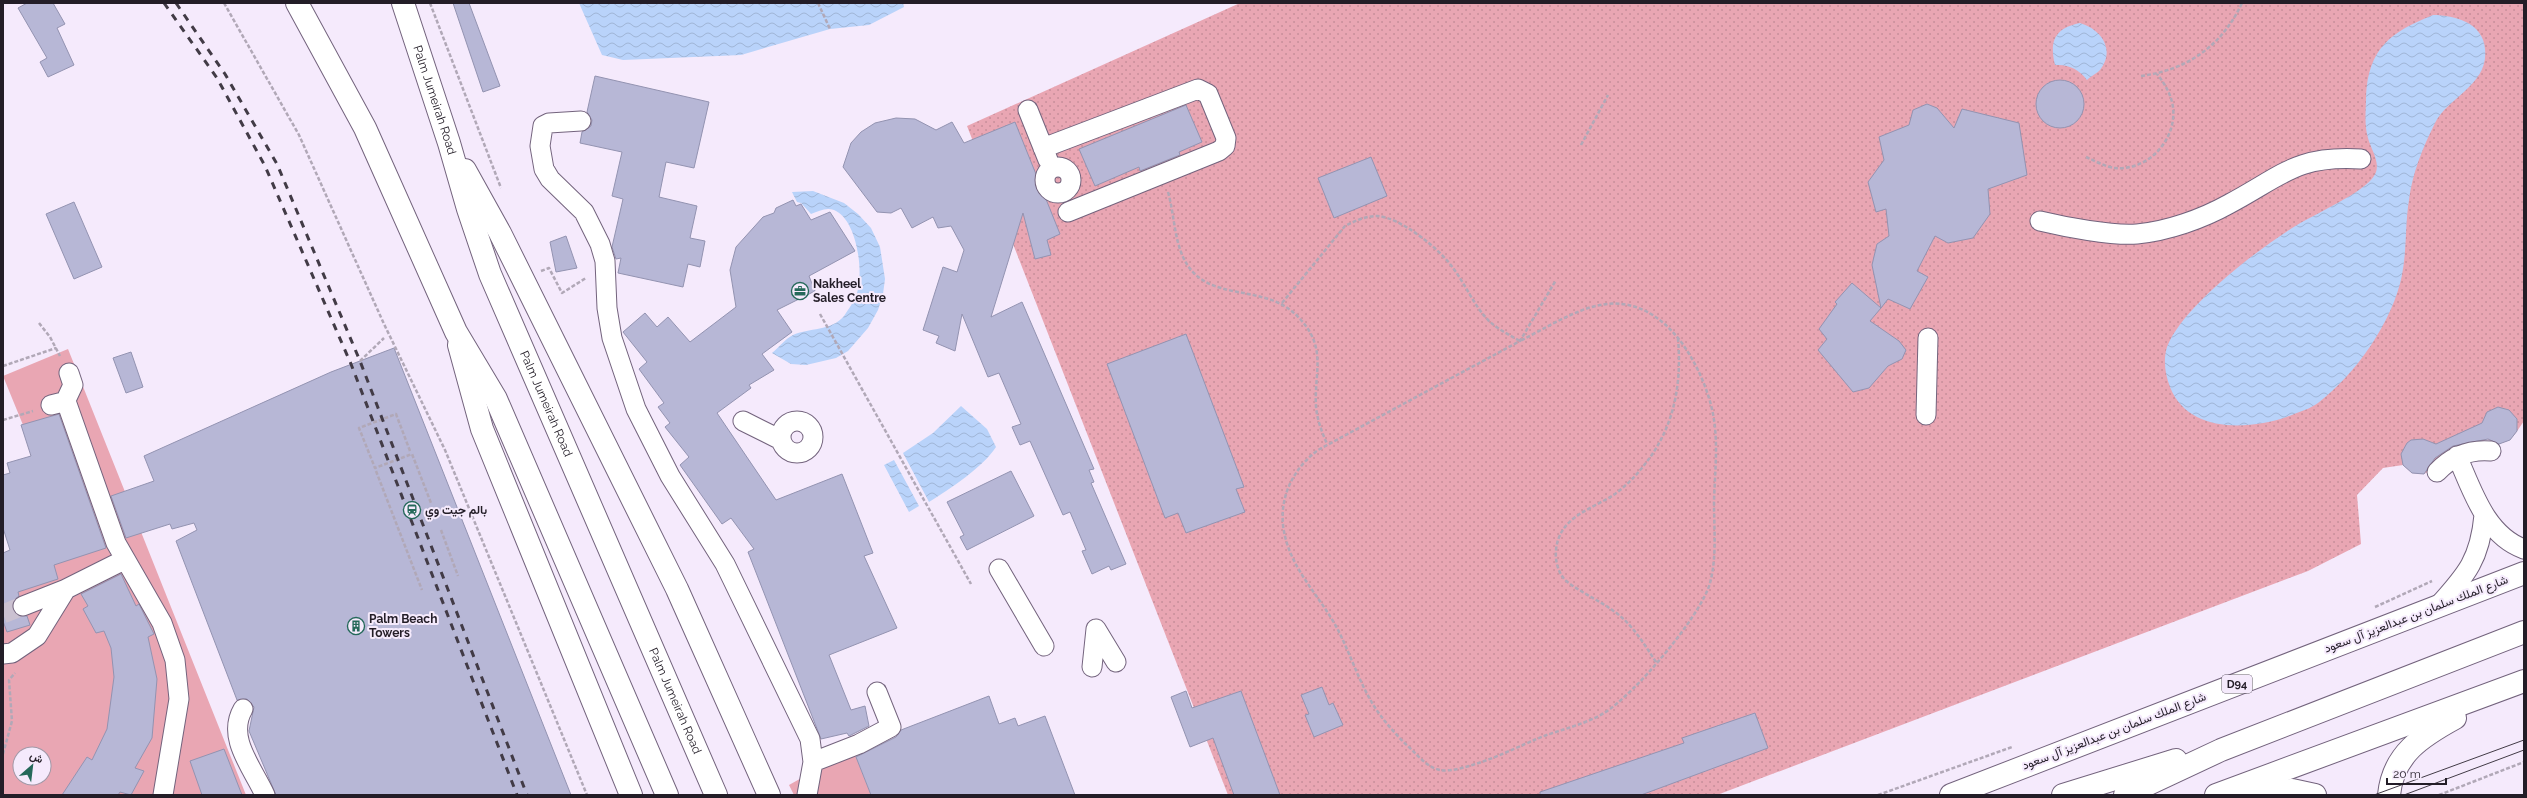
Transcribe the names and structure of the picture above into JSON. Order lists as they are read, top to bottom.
{
  "streets": {
    "main road": ["Palm Jumeirah Road", "شارع الملك سلمان بن عبدالعزيز آل سعود", "D94"]
  },
  "places": {
    "office": ["Nakheel Sales Centre"],
    "station": ["بالم جيت وي"],
    "building": ["Palm Beach Towers"]
  },
  "scale_bar": "20 m",
  "north": "top right"
}
